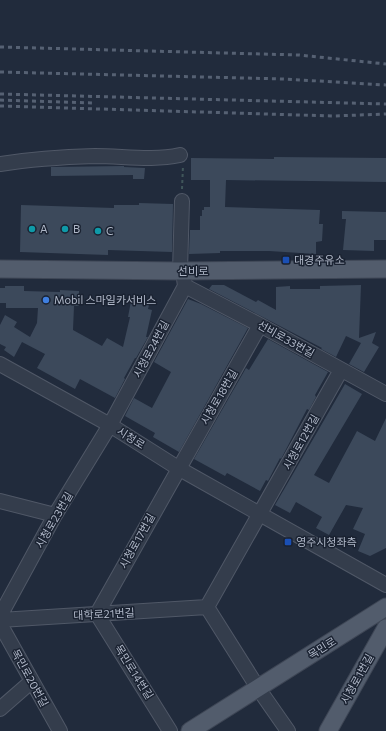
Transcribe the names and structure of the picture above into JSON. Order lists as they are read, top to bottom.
{
  "streets": {
    "main road": ["선비로", "목민로", "시청로1번길"],
    "street": [
      "선비로33번길",
      "시청로24번길",
      "시청로18번길",
      "시청로",
      "시청로12번길",
      "시청로23번길",
      "시청로17번길",
      "대학로21번길",
      "목민로14번길",
      "목민로20번길"
    ]
  },
  "crossings": [
    ["선비로", "선비로33번길"],
    ["선비로", "시청로24번길"],
    ["선비로33번길", "시청로24번길"],
    ["선비로33번길", "시청로18번길"],
    ["선비로33번길", "시청로12번길"],
    ["시청로24번길", "시청로"],
    ["시청로24번길", "시청로23번길"],
    ["시청로18번길", "시청로"],
    ["시청로18번길", "시청로17번길"],
    ["시청로", "시청로12번길"],
    ["시청로", "시청로23번길"],
    ["시청로", "시청로17번길"],
    ["시청로17번길", "대학로21번길"],
    ["시청로17번길", "목민로14번길"],
    ["대학로21번길", "목민로14번길"]
  ],
  "places": {
    "other": [
      "A",
      "B",
      "C",
      "Mobil 스마일카서비스"
    ],
    "transit": ["대경주유소", "영주시청좌측"]
  }
}
